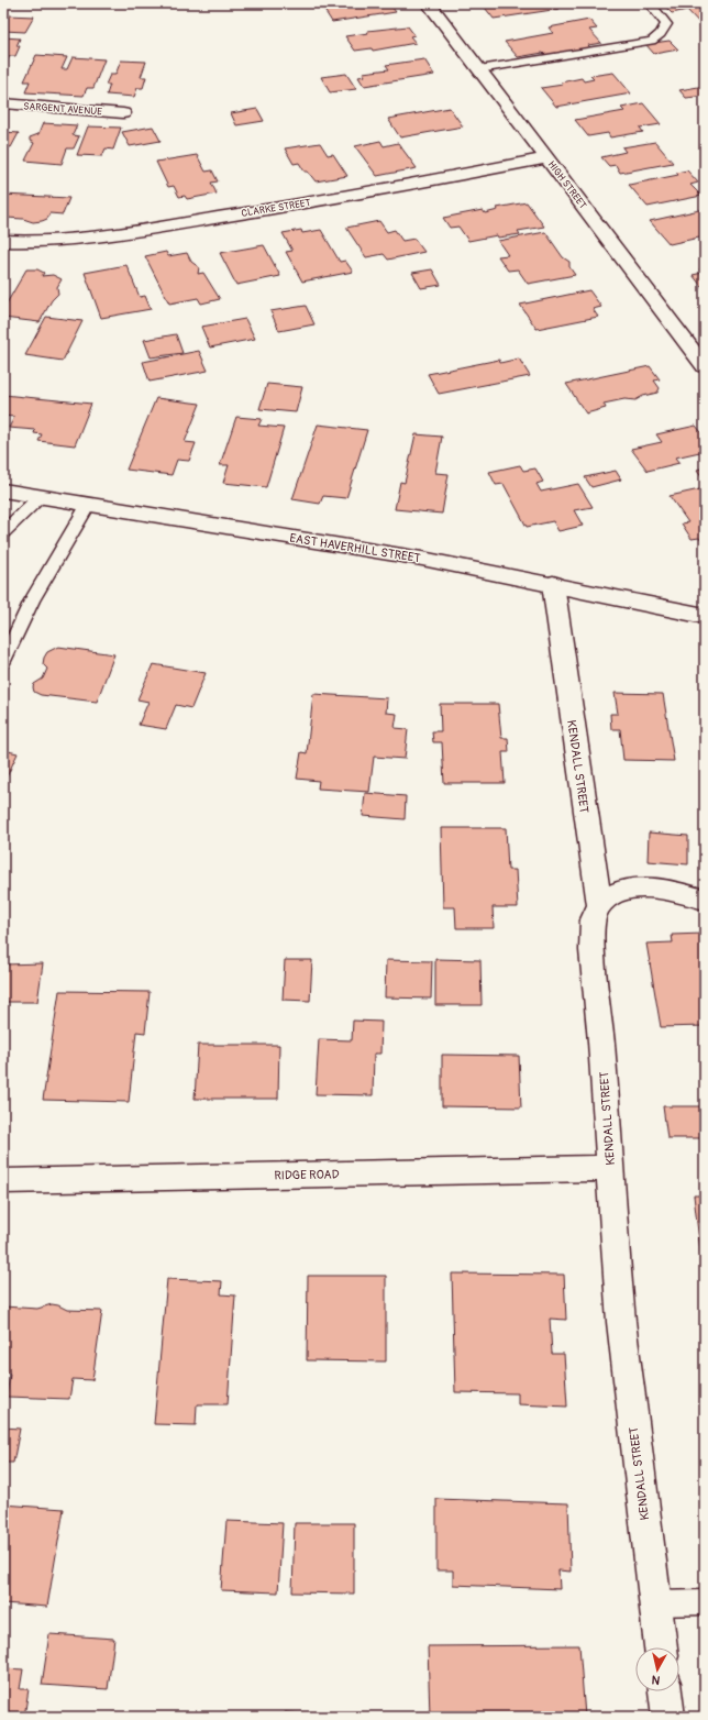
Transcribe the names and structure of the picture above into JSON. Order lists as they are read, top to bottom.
{
  "streets": {
    "street": [
      "SARGENT AVENUE",
      "HIGH STREET",
      "CLARKE STREET",
      "EAST HAVERHILL STREET",
      "KENDALL STREET",
      "RIDGE ROAD"
    ]
  },
  "crossings": [
    ["HIGH STREET", "CLARKE STREET"],
    ["EAST HAVERHILL STREET", "KENDALL STREET"],
    ["KENDALL STREET", "RIDGE ROAD"]
  ],
  "north": "bottom"
}
